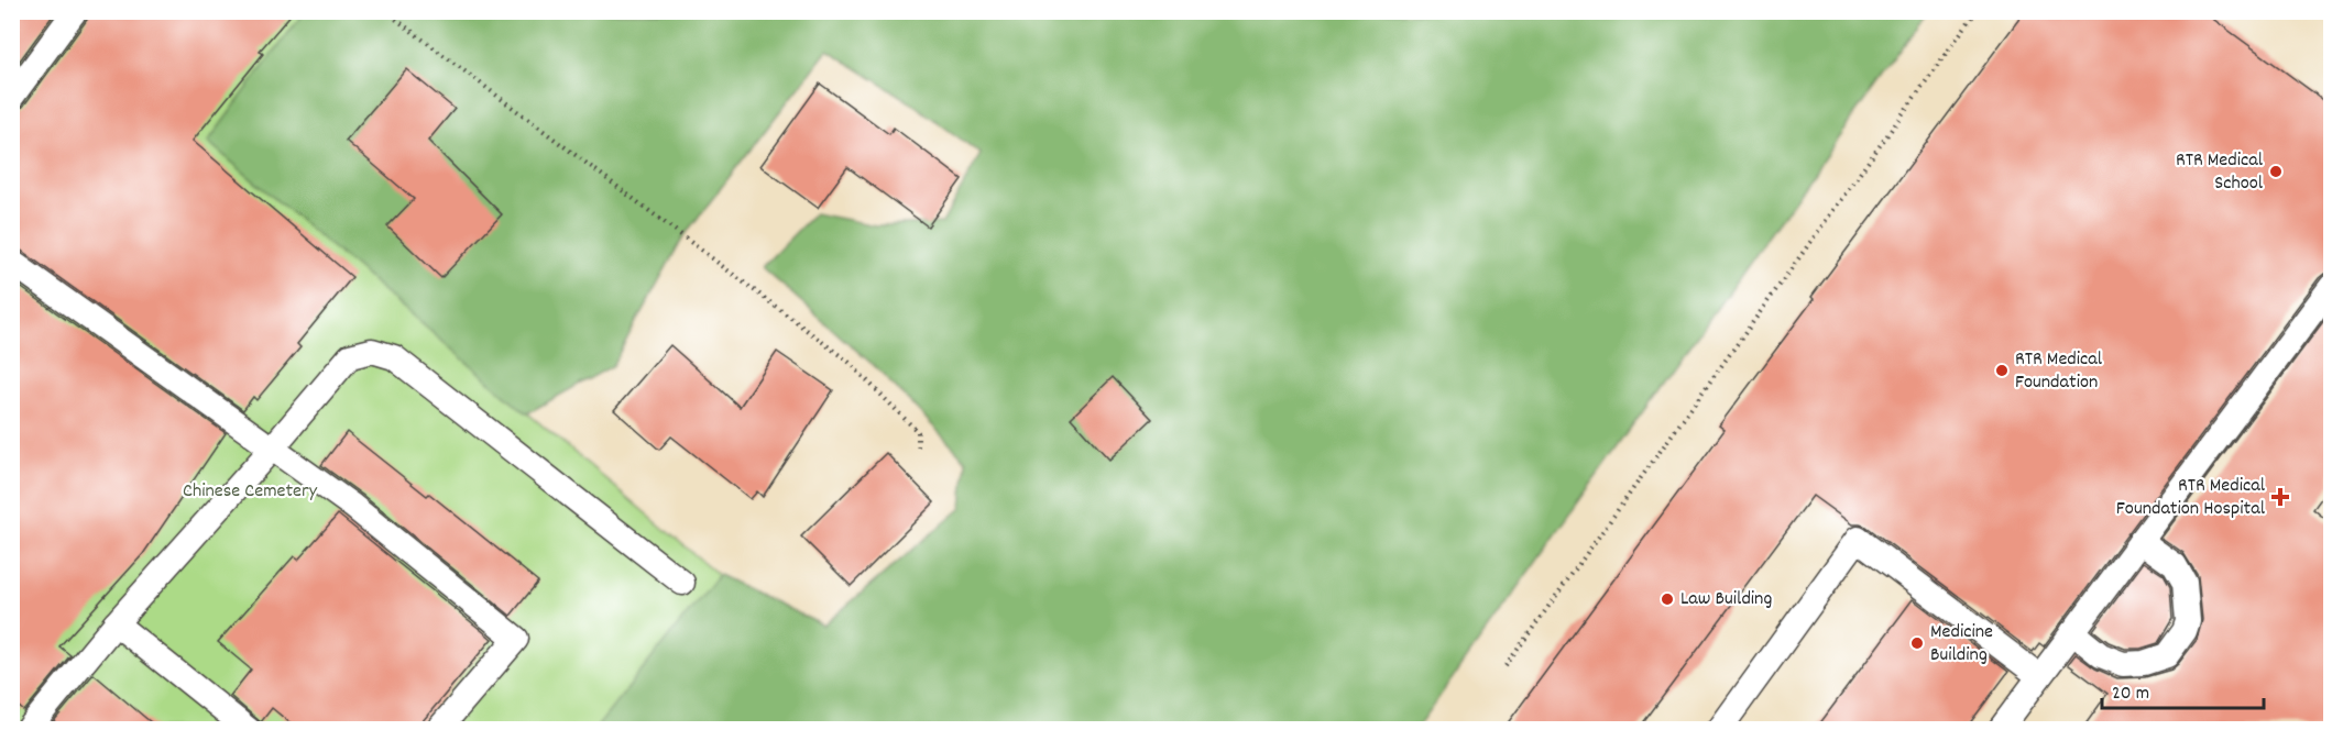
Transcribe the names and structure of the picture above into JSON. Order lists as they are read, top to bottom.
{
  "parks": ["Chinese Cemetery"],
  "places": {
    "other": [
      "RTR Medical School",
      "RTR Medical Foundation",
      "Law Building",
      "Medicine Building"
    ],
    "health": ["RTR Medical Foundation Hospital"]
  },
  "scale_bar": "20 m"
}
